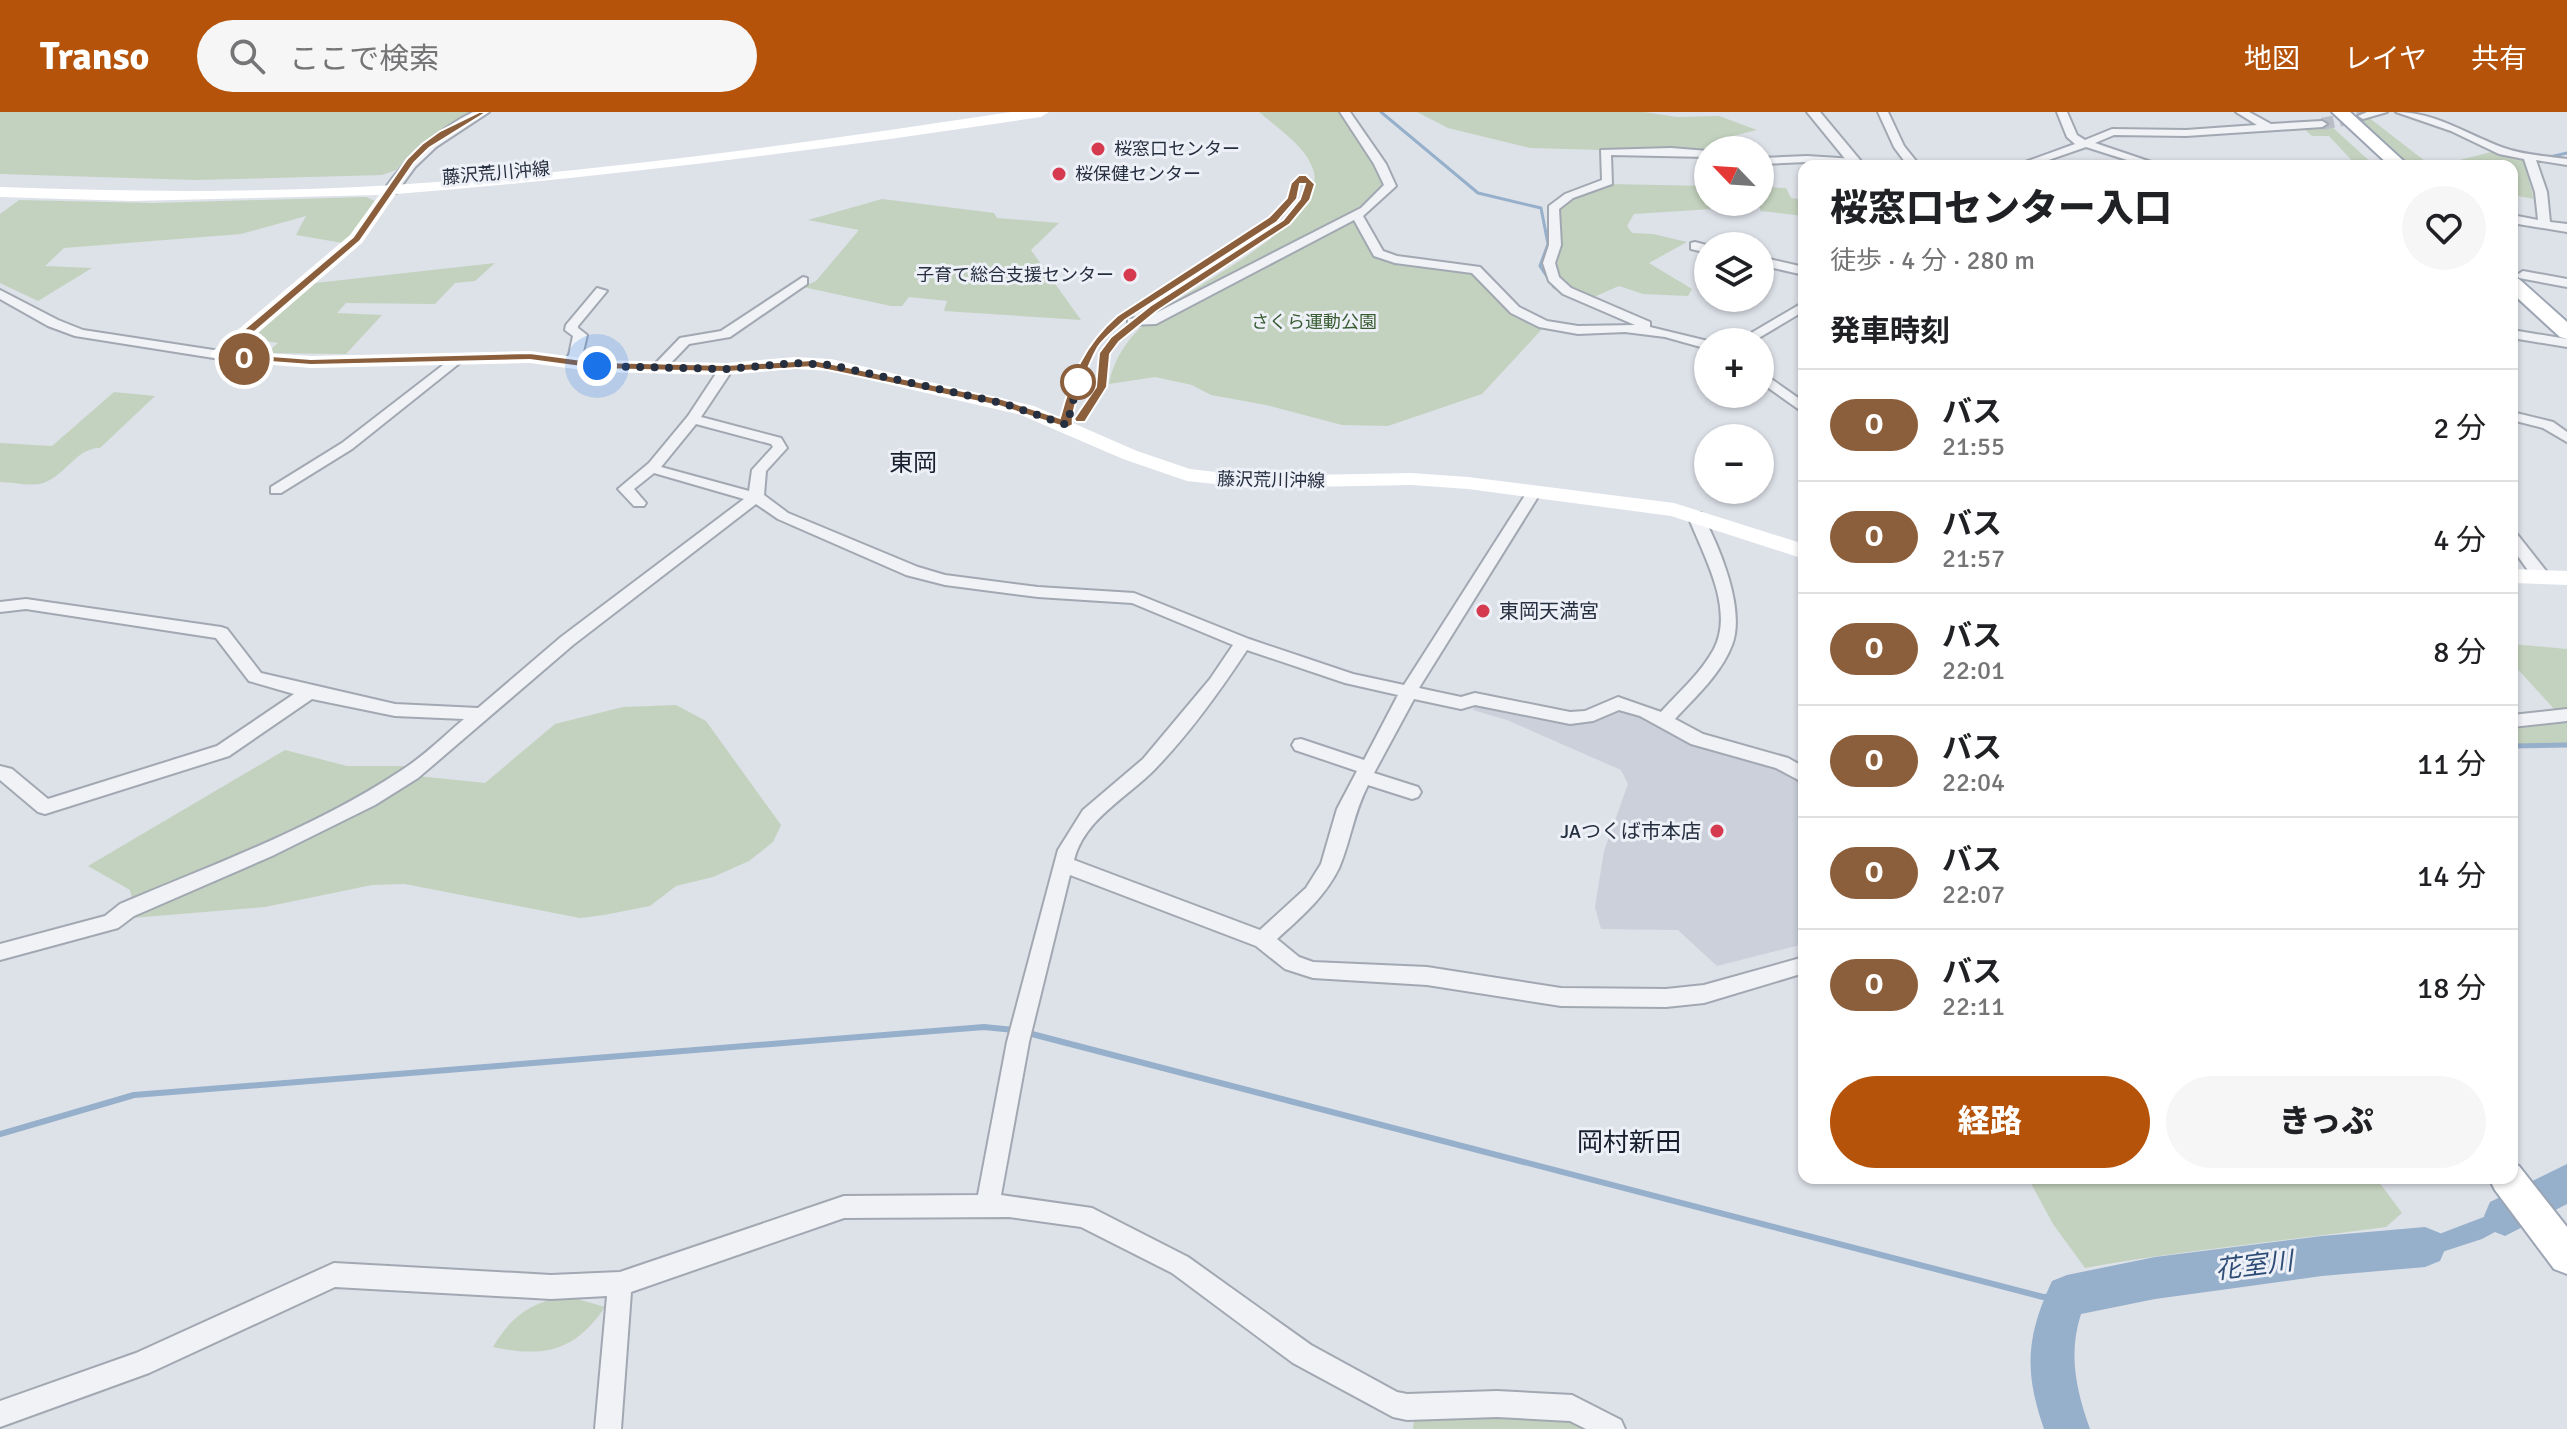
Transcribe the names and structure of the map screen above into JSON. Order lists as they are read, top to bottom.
{
  "streets": {
    "main road": ["藤沢荒川沖線"]
  },
  "districts": ["東岡", "岡村新田"],
  "water": ["花室川"],
  "parks": ["さくら運動公園"],
  "places": [
    "桜窓口センター",
    "桜保健センター",
    "子育て総合支援センター",
    "東岡天満宮",
    "JAつくば市本店"
  ],
  "lines": ["bus line O"],
  "north": "top left",
  "page": {
    "header": "Transo",
    "search": "ここで検索",
    "nav": ["地図", "レイヤ", "共有"],
    "on_map": "O",
    "map_buttons": ["+", "−"],
    "heading": [
      ["桜窓口センター入口", "徒歩 · 4 分 · 280 m"],
      "発車時刻"
    ],
    "list": [
      {
        "mark": "O",
        "name": "バス",
        "note": "21:55",
        "value": "2 分"
      },
      {
        "mark": "O",
        "name": "バス",
        "note": "21:57",
        "value": "4 分"
      },
      {
        "mark": "O",
        "name": "バス",
        "note": "22:01",
        "value": "8 分"
      },
      {
        "mark": "O",
        "name": "バス",
        "note": "22:04",
        "value": "11 分"
      },
      {
        "mark": "O",
        "name": "バス",
        "note": "22:07",
        "value": "14 分"
      },
      {
        "mark": "O",
        "name": "バス",
        "note": "22:11",
        "value": "18 分"
      }
    ],
    "buttons": ["経路", "きっぷ"]
  }
}
